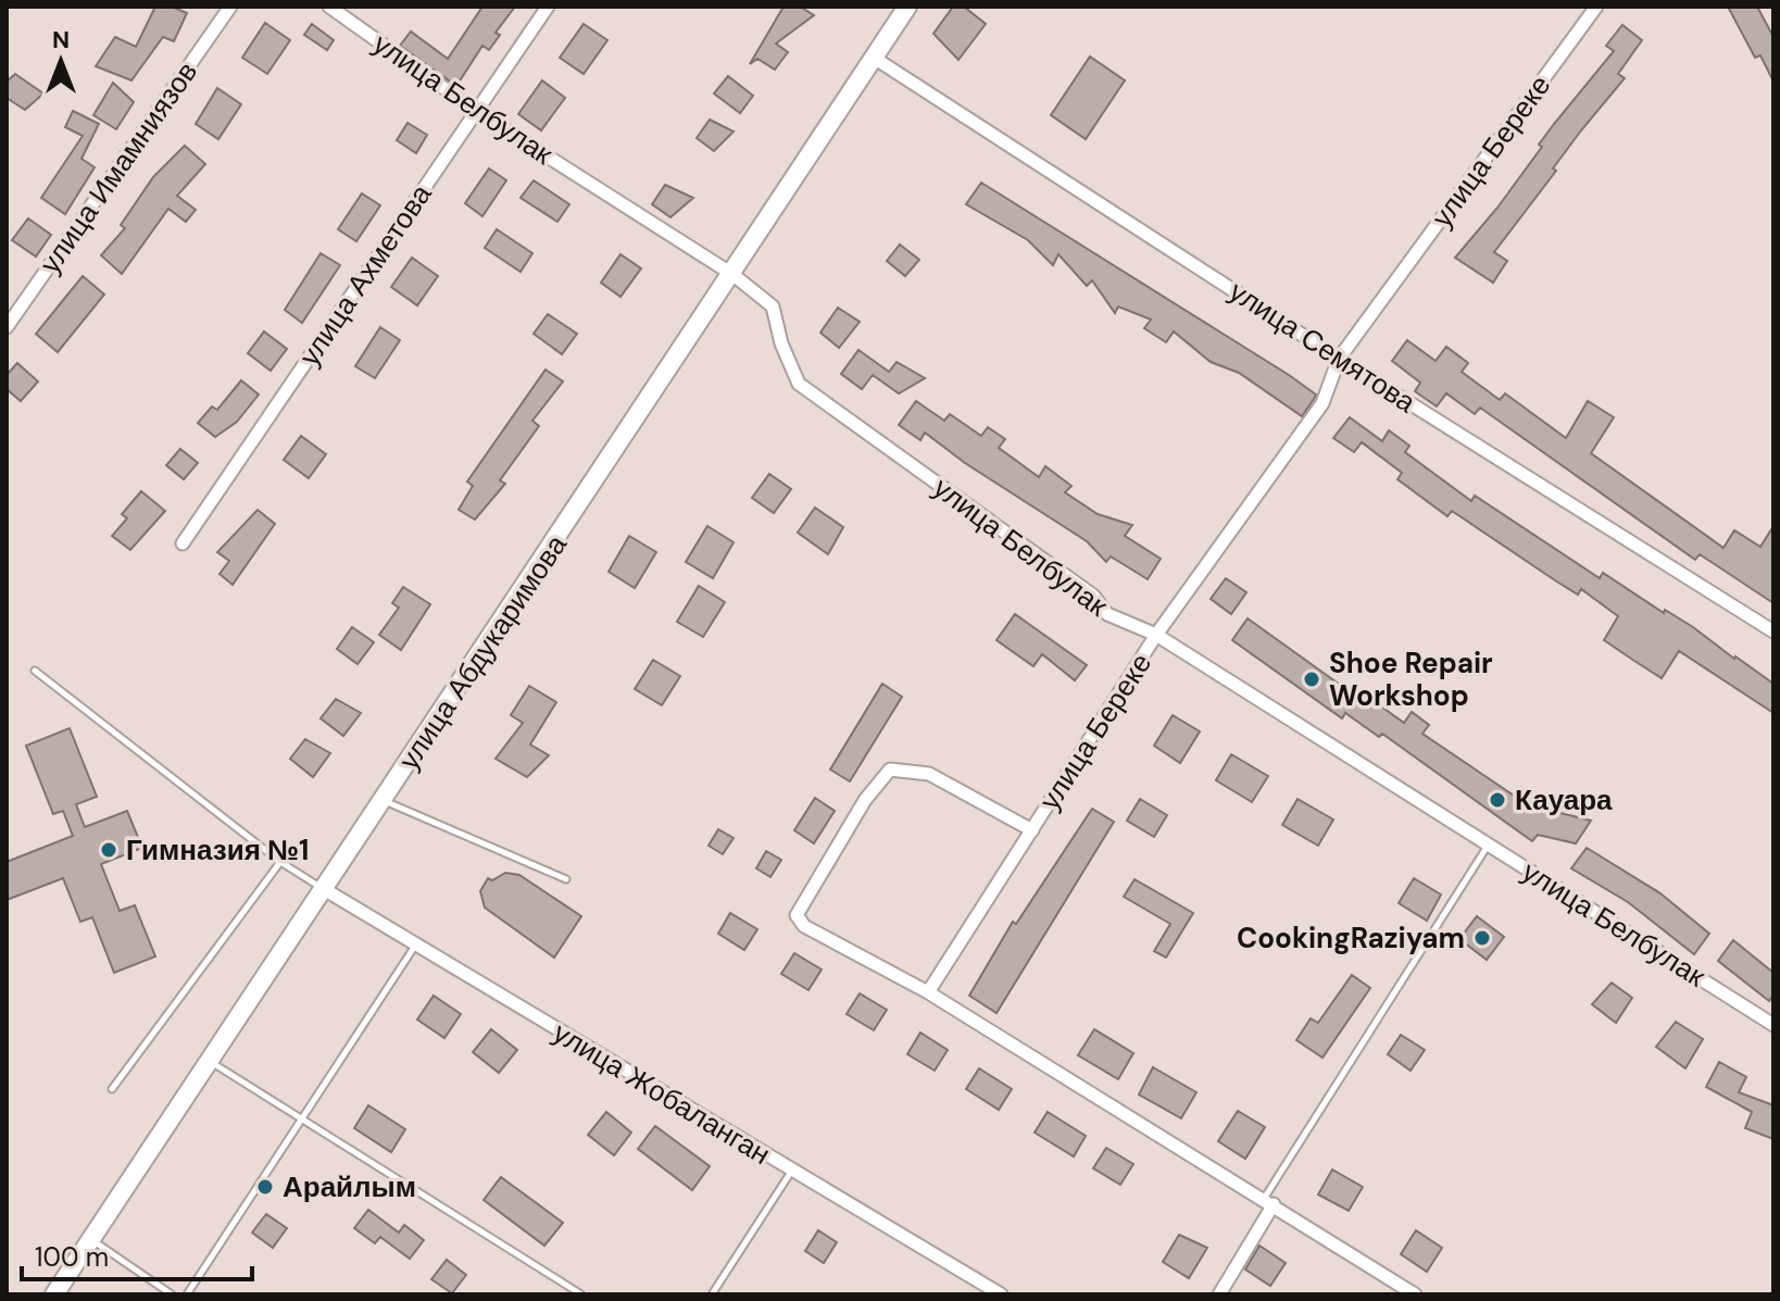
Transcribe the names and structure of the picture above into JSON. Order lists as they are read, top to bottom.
{
  "streets": {
    "main road": ["улица Абдукаримова"],
    "street": [
      "улица Белбулак",
      "улица Береке",
      "улица Имамниязов",
      "улица Ахметова",
      "улица Семятова",
      "улица Жобаланган"
    ]
  },
  "crossings": [
    ["улица Белбулак", "улица Береке"],
    ["улица Белбулак", "улица Ахметова"],
    ["улица Белбулак", "улица Абдукаримова"],
    ["улица Береке", "улица Семятова"],
    ["улица Семятова", "улица Абдукаримова"],
    ["улица Абдукаримова", "улица Жобаланган"]
  ],
  "places": [
    "Shoe Repair Workshop",
    "Кауара",
    "Гимназия №1",
    "CookingRaziyam",
    "Арайлым"
  ],
  "scale_bar": "100 m",
  "north": "top"
}
